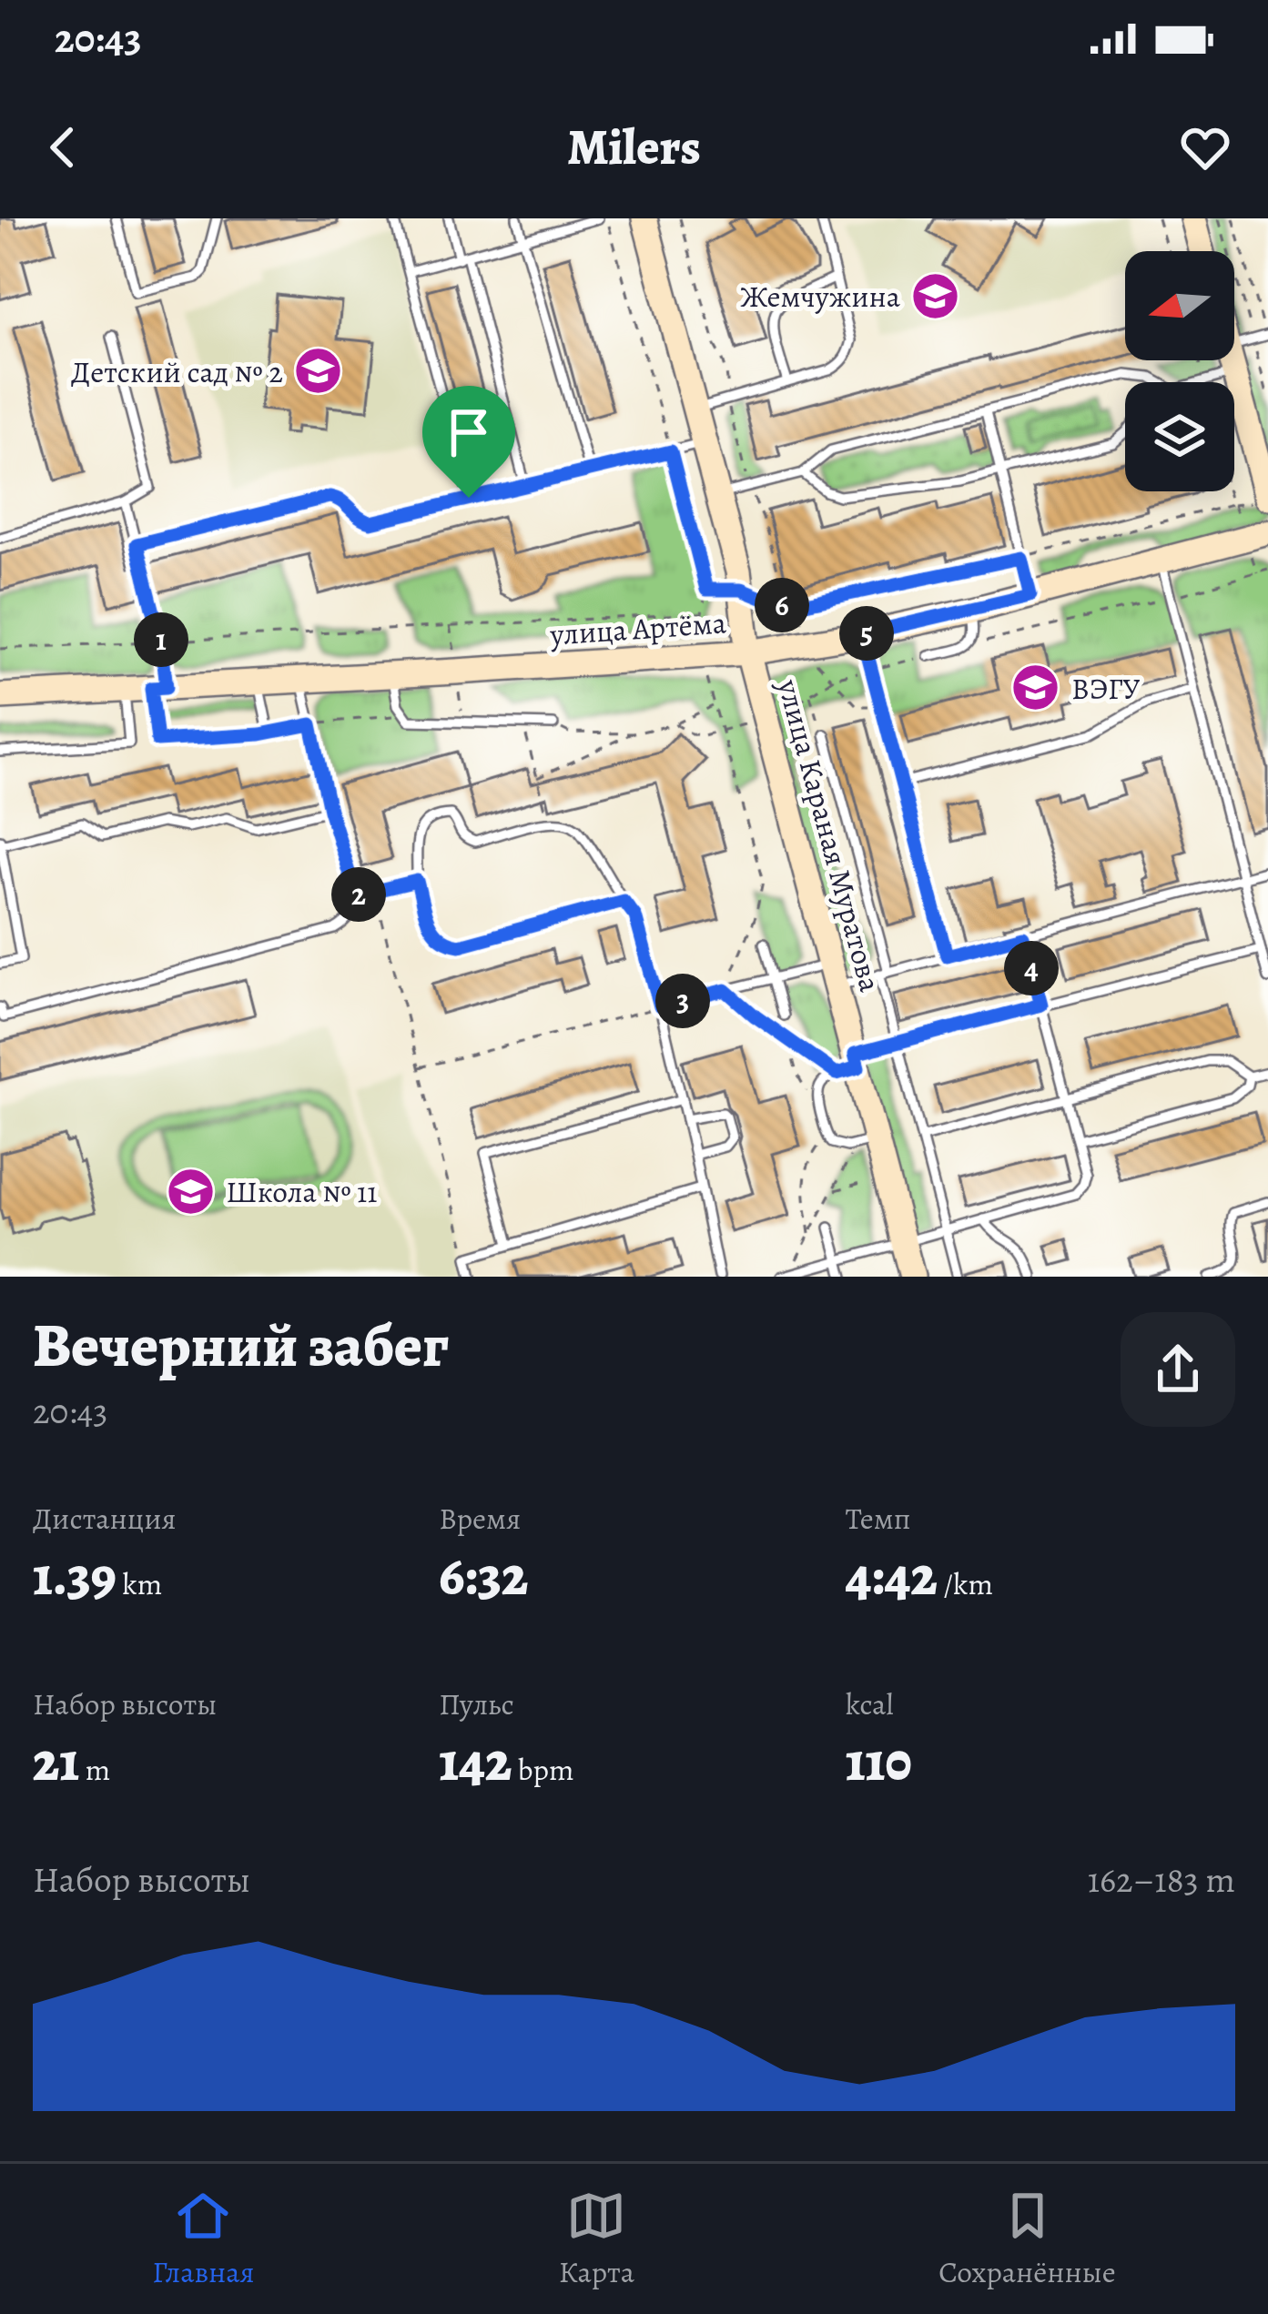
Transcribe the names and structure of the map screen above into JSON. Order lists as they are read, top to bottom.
{
  "streets": {
    "main road": ["улица Артёма", "улица Караная Муратова"]
  },
  "crossings": [
    ["улица Артёма", "улица Караная Муратова"]
  ],
  "places": {
    "school or university": [
      "Жемчужина",
      "Детский сад № 2",
      "ВЭГУ",
      "Школа № 11"
    ]
  },
  "north": "left",
  "page": {
    "status": "20:43",
    "header": "Milers",
    "pins": [
      "6",
      "5",
      "1",
      "2",
      "4",
      "3"
    ],
    "heading": ["Вечерний забег", "20:43"],
    "stats": [
      ["Дистанция", "1.39 km"],
      ["Время", "6:32"],
      ["Темп", "4:42 /km"],
      ["Набор высоты", "21 m"],
      ["Пульс", "142 bpm"],
      ["kcal", "110"]
    ],
    "chart": ["Набор высоты", "162–183 m"],
    "tabs": ["Главная", "Карта", "Сохранённые"]
  }
}
